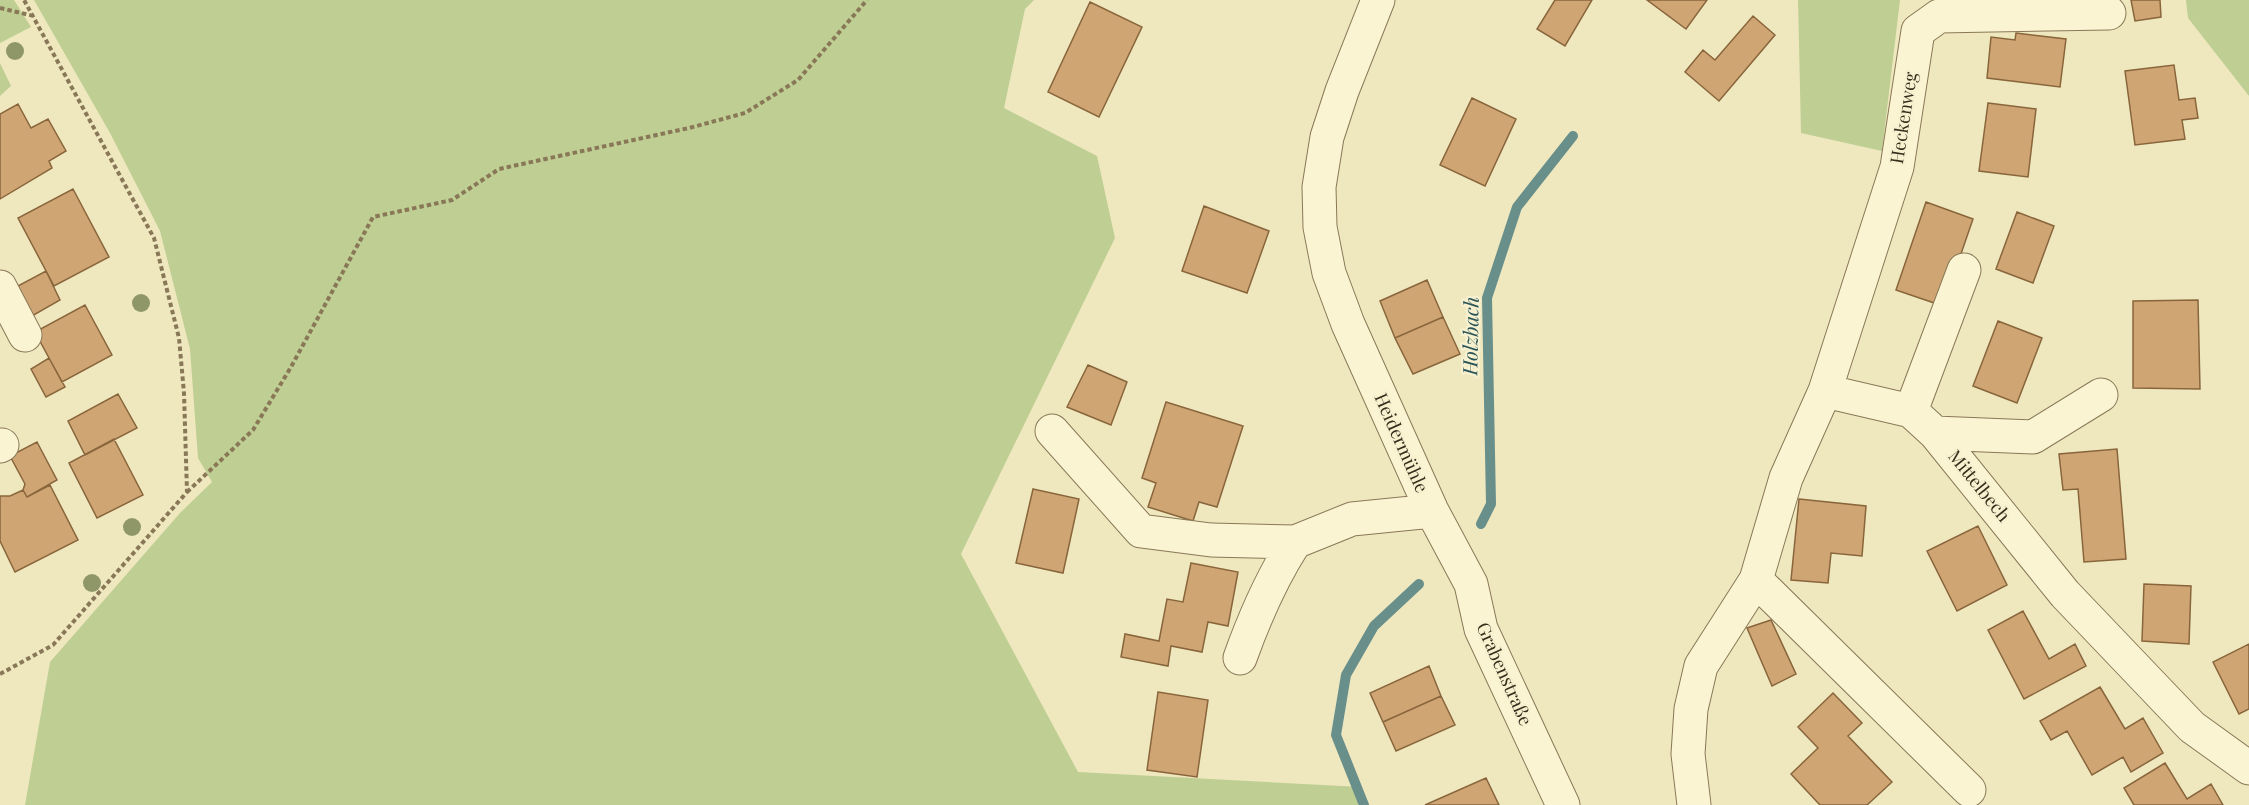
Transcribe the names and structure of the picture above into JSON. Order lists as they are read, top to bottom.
{
  "streets": {
    "street": [
      "Heckenweg",
      "Heidermühle",
      "Mittelbech",
      "Grabenstraße"
    ]
  },
  "crossings": [
    ["Heckenweg", "Mittelbech"],
    ["Heidermühle", "Grabenstraße"]
  ],
  "water": ["Holzbach"]
}
